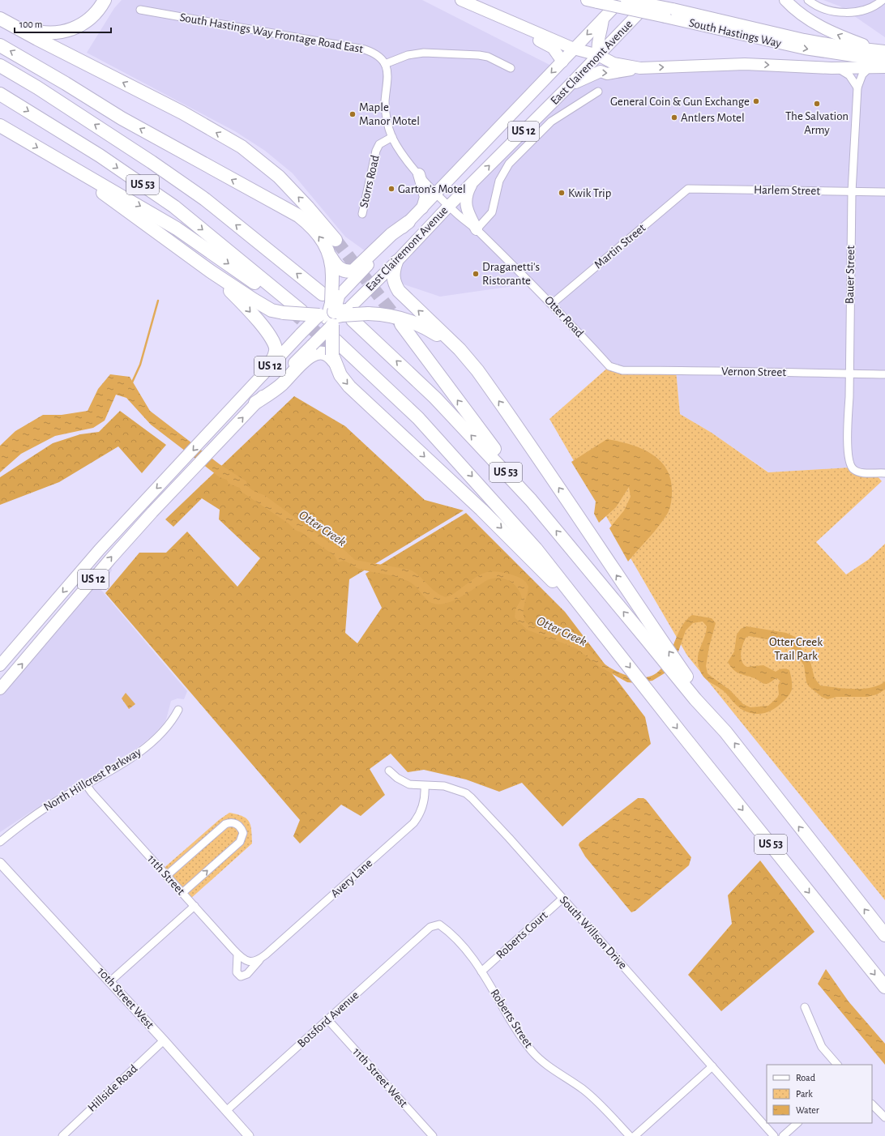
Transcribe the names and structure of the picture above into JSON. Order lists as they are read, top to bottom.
{
  "streets": {
    "highway": ["US 53"],
    "main road": ["South Hastings Way", "East Clairemont Avenue", "US 12"],
    "street": [
      "South Hastings Way Frontage Road East",
      "Storrs Road",
      "Harlem Street",
      "Martin Street",
      "Bauer Street",
      "Otter Road",
      "Vernon Street",
      "North Hillcrest Parkway",
      "11th Street",
      "Avery Lane",
      "South Willson Drive",
      "Roberts Court",
      "10th Street West",
      "Roberts Street",
      "Botsford Avenue",
      "11th Street West",
      "Hillside Road"
    ]
  },
  "crossings": [
    ["South Hastings Way Frontage Road East", "Storrs Road"],
    ["East Clairemont Avenue", "US 12"],
    ["East Clairemont Avenue", "Storrs Road"],
    ["East Clairemont Avenue", "US 53"],
    ["East Clairemont Avenue", "Otter Road"],
    ["Storrs Road", "Otter Road"],
    ["Harlem Street", "Martin Street"],
    ["Harlem Street", "Bauer Street"],
    ["Martin Street", "Otter Road"],
    ["Bauer Street", "Vernon Street"],
    ["Otter Road", "Vernon Street"],
    ["North Hillcrest Parkway", "11th Street"],
    ["11th Street", "Avery Lane"],
    ["Avery Lane", "South Willson Drive"],
    ["South Willson Drive", "Roberts Court"],
    ["Roberts Court", "Roberts Street"],
    ["10th Street West", "Botsford Avenue"],
    ["10th Street West", "Hillside Road"],
    ["Roberts Street", "Botsford Avenue"],
    ["Botsford Avenue", "11th Street West"]
  ],
  "water": ["Otter Creek"],
  "parks": ["Otter Creek Trail Park"],
  "places": [
    "General Coin & Gun Exchange",
    "The Salvation Army",
    "Maple Manor Motel",
    "Antlers Motel",
    "Garton's Motel",
    "Kwik Trip",
    "Draganetti's Ristorante"
  ],
  "legend": ["Road", "Park", "Water"],
  "scale_bar": "100 m"
}
